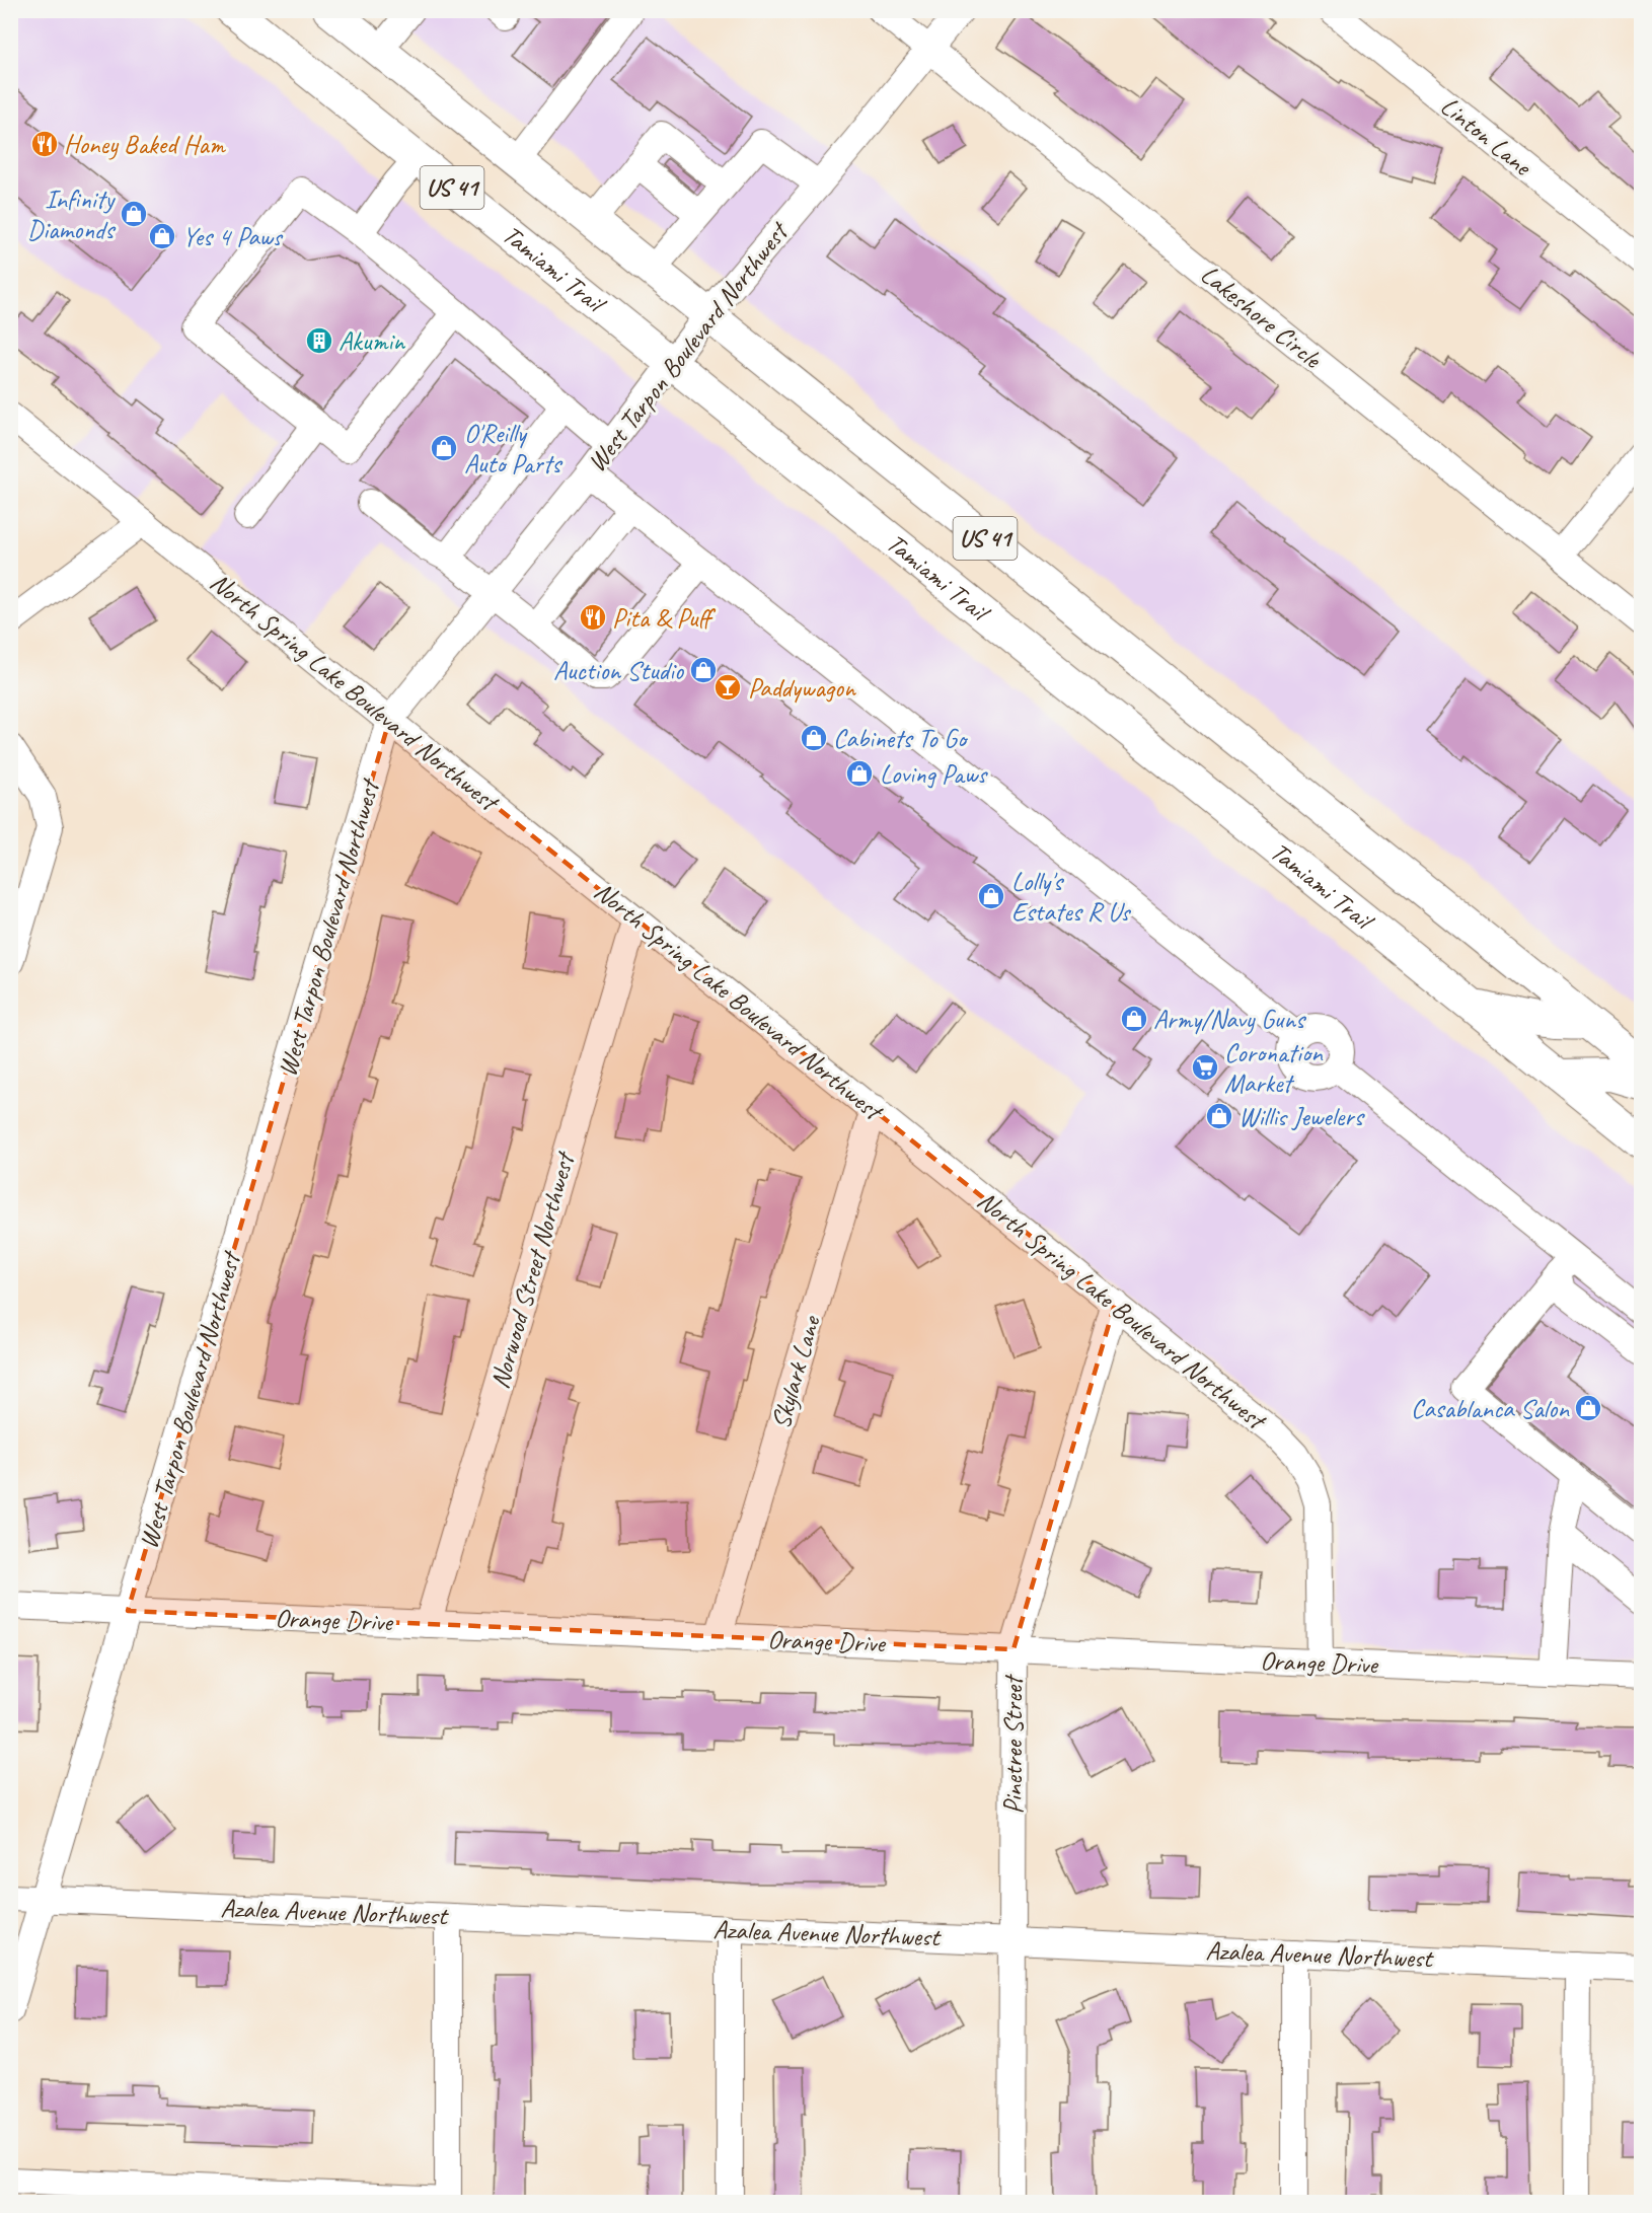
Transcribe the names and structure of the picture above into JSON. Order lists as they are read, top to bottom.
{
  "streets": {
    "main road": ["US 41", "Tamiami Trail"],
    "street": [
      "Linton Lane",
      "Lakeshore Circle",
      "West Tarpon Boulevard Northwest",
      "North Spring Lake Boulevard Northwest",
      "Norwood Street Northwest",
      "Skylark Lane",
      "Orange Drive",
      "Pinetree Street",
      "Azalea Avenue Northwest"
    ]
  },
  "crossings": [
    ["US 41", "West Tarpon Boulevard Northwest"],
    ["Tamiami Trail", "West Tarpon Boulevard Northwest"],
    ["Lakeshore Circle", "West Tarpon Boulevard Northwest"],
    ["West Tarpon Boulevard Northwest", "North Spring Lake Boulevard Northwest"],
    ["West Tarpon Boulevard Northwest", "Orange Drive"],
    ["West Tarpon Boulevard Northwest", "Azalea Avenue Northwest"],
    ["North Spring Lake Boulevard Northwest", "Norwood Street Northwest"],
    ["North Spring Lake Boulevard Northwest", "Skylark Lane"],
    ["North Spring Lake Boulevard Northwest", "Orange Drive"],
    ["North Spring Lake Boulevard Northwest", "Pinetree Street"],
    ["Norwood Street Northwest", "Orange Drive"],
    ["Skylark Lane", "Orange Drive"],
    ["Orange Drive", "Pinetree Street"],
    ["Pinetree Street", "Azalea Avenue Northwest"]
  ],
  "places": {
    "restaurant": ["Honey Baked Ham", "Pita & Puff"],
    "shop": [
      "Infinity Diamonds",
      "Yes 4 Paws",
      "O'Reilly Auto Parts",
      "Auction Studio",
      "Cabinets To Go",
      "Loving Paws",
      "Lolly's Estates R Us",
      "Army/Navy Guns",
      "Willis Jewelers",
      "Casablanca Salon"
    ],
    "building": ["Akumin"],
    "bar": ["Paddywagon"],
    "supermarket": ["Coronation Market"]
  }
}
